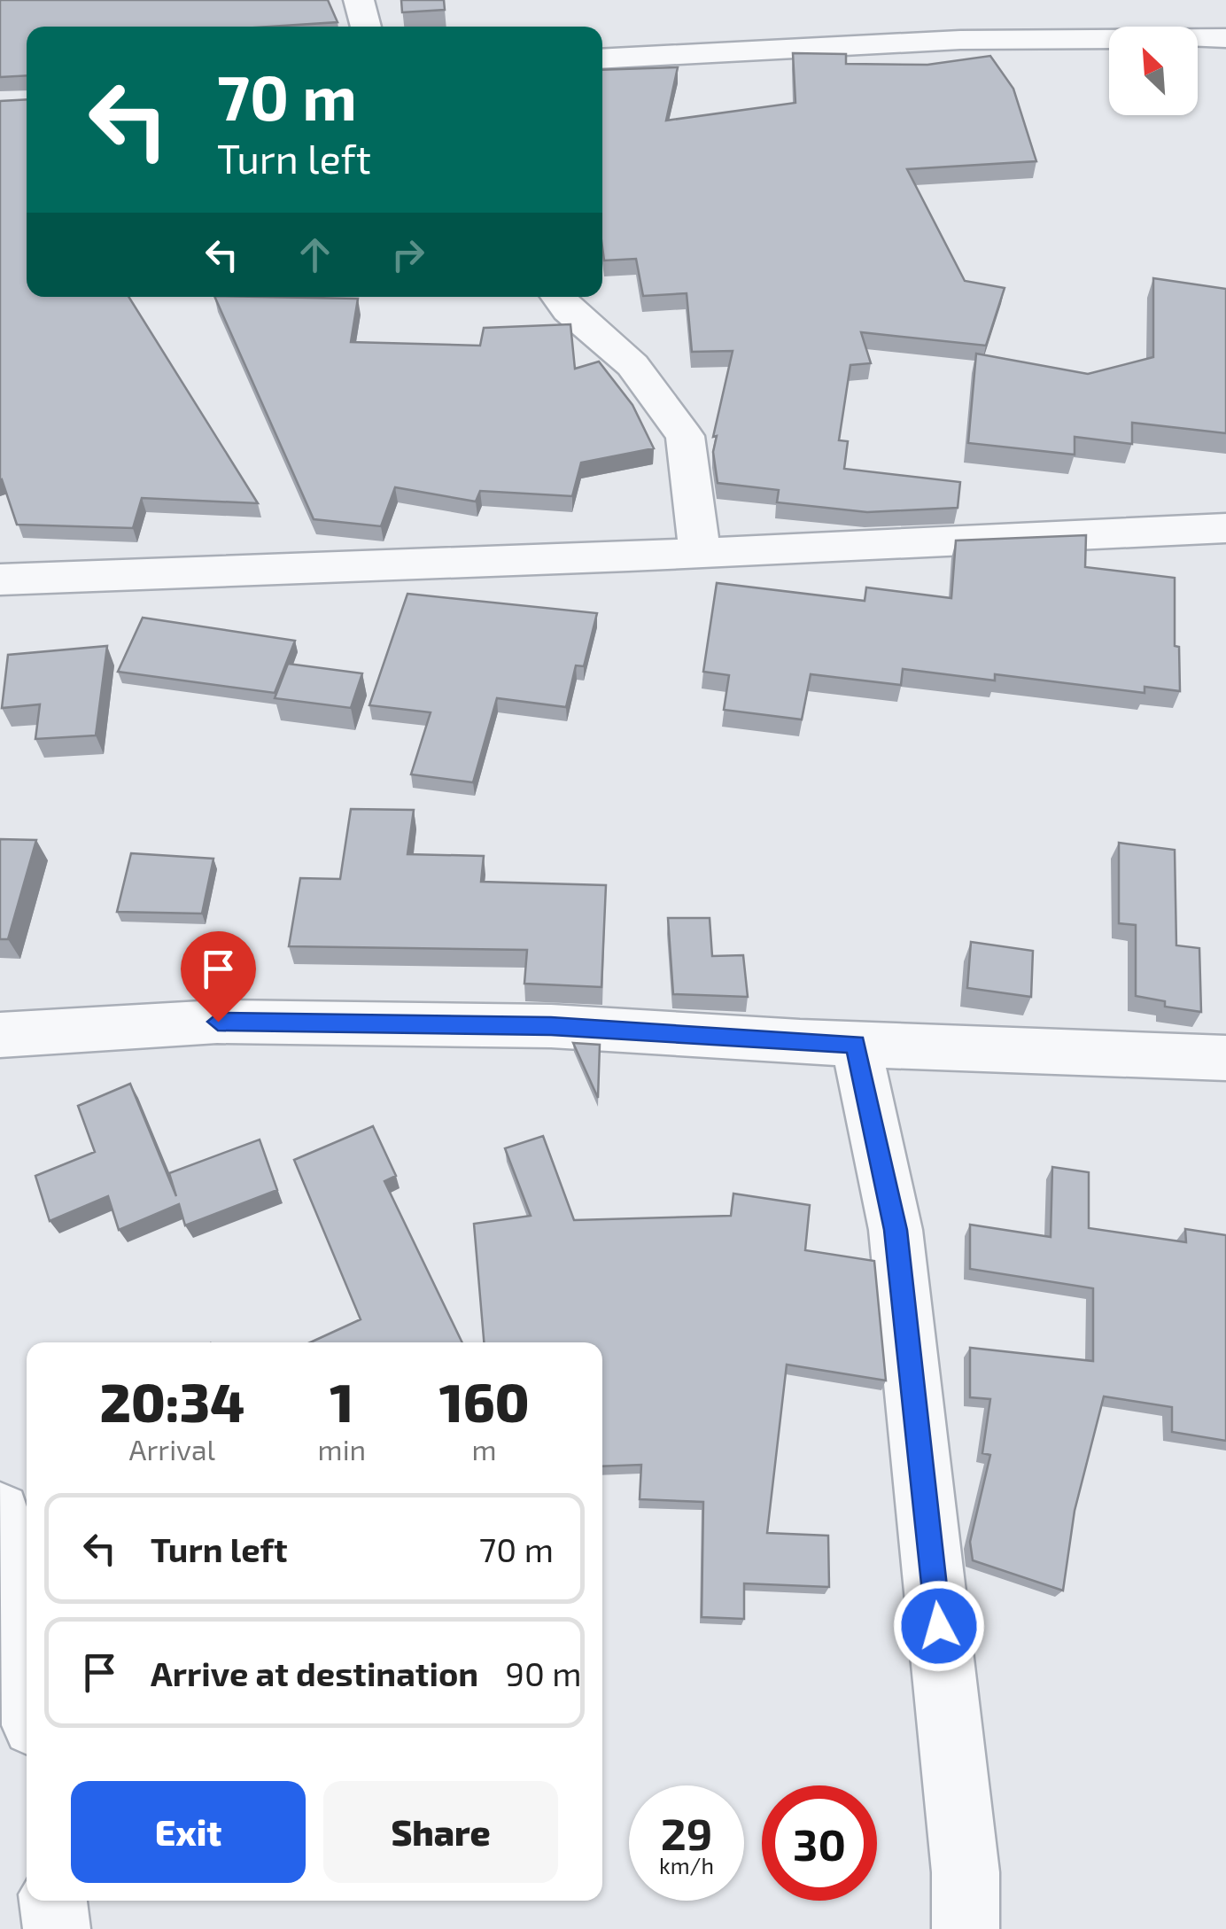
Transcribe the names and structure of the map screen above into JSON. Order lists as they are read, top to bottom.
{
  "north": "top left",
  "page": {
    "turn": ["70 m", "Turn left"],
    "eta": [
      "20:34",
      "Arrival",
      "1",
      "min",
      "160",
      "m"
    ],
    "list": [
      {
        "name": "Turn left",
        "value": "70 m"
      },
      {
        "name": "Arrive at destination",
        "value": "90 m"
      }
    ],
    "buttons": ["Exit", "Share"],
    "speed": "29 km/h",
    "limit": "30"
  }
}
